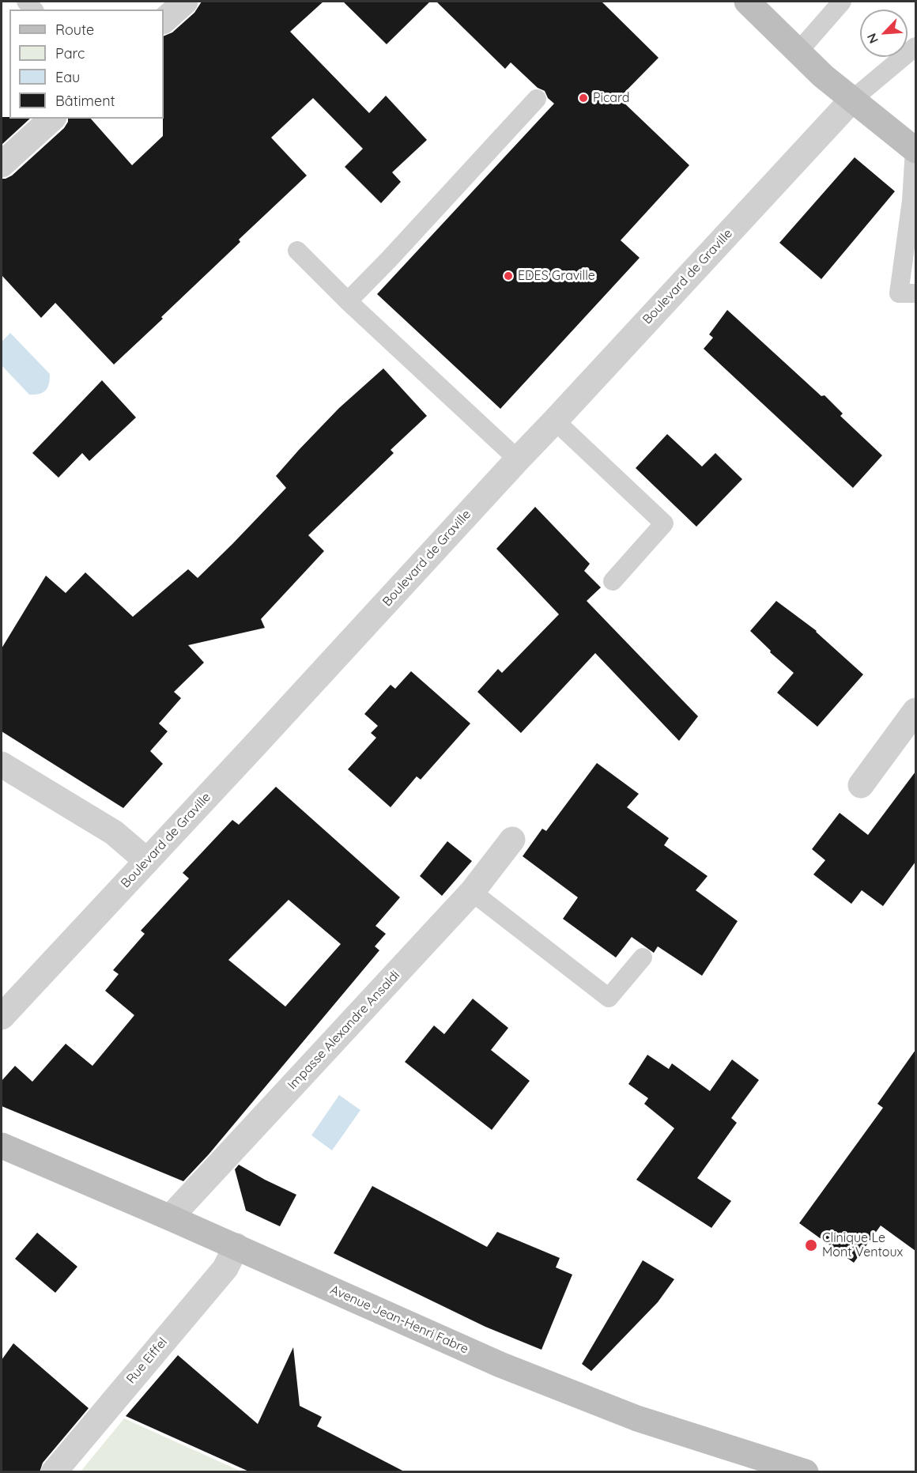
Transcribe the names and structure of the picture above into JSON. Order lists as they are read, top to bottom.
{
  "streets": {
    "main road": ["Avenue Jean-Henri Fabre"],
    "street": ["Boulevard de Graville", "Impasse Alexandre Ansaldi", "Rue Eiffel"]
  },
  "crossings": [
    ["Impasse Alexandre Ansaldi", "Avenue Jean-Henri Fabre"],
    ["Avenue Jean-Henri Fabre", "Rue Eiffel"]
  ],
  "places": ["Picard", "EDES Graville", "Clinique Le Mont Ventoux"],
  "legend": [
    "Route",
    "Parc",
    "Eau",
    "Bâtiment"
  ],
  "north": "bottom left"
}
